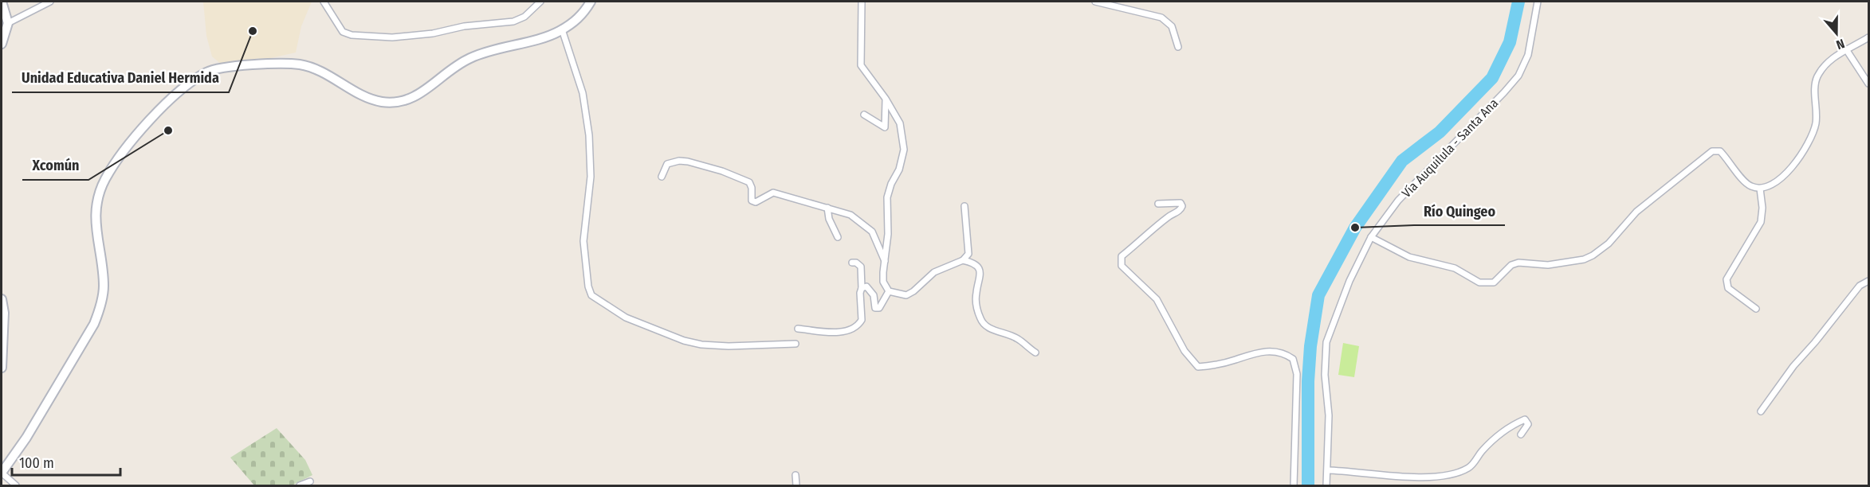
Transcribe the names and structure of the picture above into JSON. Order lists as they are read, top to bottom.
{
  "streets": {
    "street": ["Vía Auquilula - Santa Ana"]
  },
  "places": ["Unidad Educativa Daniel Hermida", "Xcomún", "Río Quingeo"],
  "scale_bar": "100 m",
  "north": "bottom"
}
